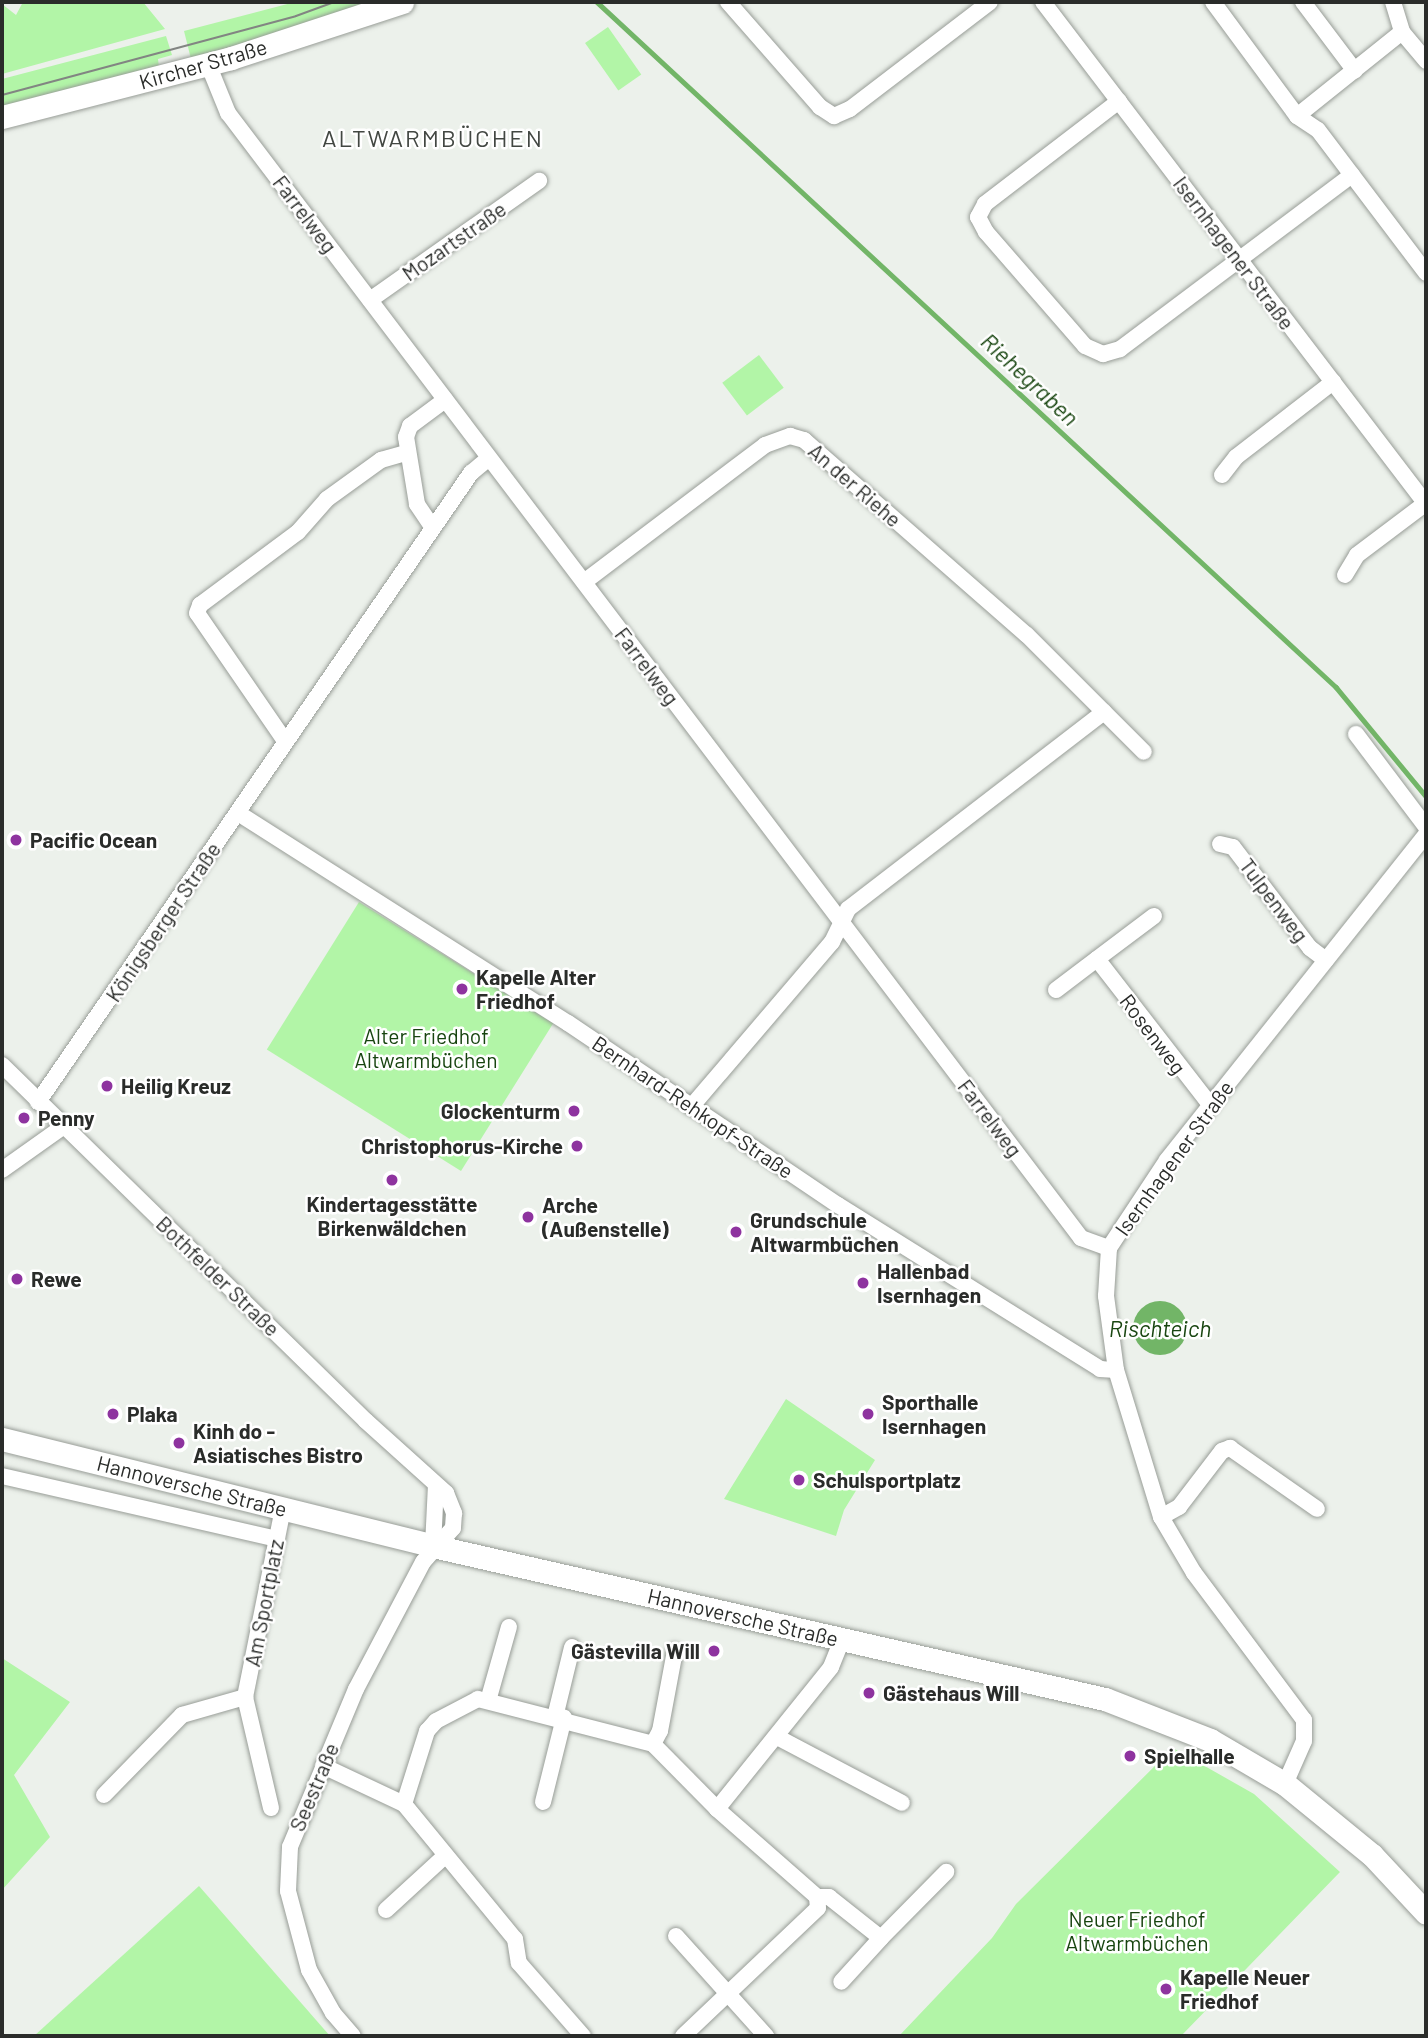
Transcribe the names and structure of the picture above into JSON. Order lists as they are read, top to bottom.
{
  "streets": {
    "main road": ["Kircher Straße", "Hannoversche Straße"],
    "street": [
      "Farrelweg",
      "Mozartstraße",
      "Isernhagener Straße",
      "An der Riehe",
      "Tulpenweg",
      "Königsberger Straße",
      "Rosenweg",
      "Bernhard-Rehkopf-Straße",
      "Bothfelder Straße",
      "Am Sportplatz",
      "Seestraße"
    ]
  },
  "crossings": [
    ["Kircher Straße", "Farrelweg"],
    ["Farrelweg", "Mozartstraße"],
    ["Farrelweg", "Isernhagener Straße"],
    ["Farrelweg", "An der Riehe"],
    ["Farrelweg", "Königsberger Straße"],
    ["Isernhagener Straße", "Tulpenweg"],
    ["Isernhagener Straße", "Rosenweg"],
    ["Isernhagener Straße", "Bernhard-Rehkopf-Straße"],
    ["Isernhagener Straße", "Hannoversche Straße"],
    ["Königsberger Straße", "Bernhard-Rehkopf-Straße"],
    ["Königsberger Straße", "Bothfelder Straße"],
    ["Bothfelder Straße", "Hannoversche Straße"],
    ["Bothfelder Straße", "Seestraße"],
    ["Hannoversche Straße", "Am Sportplatz"],
    ["Hannoversche Straße", "Seestraße"]
  ],
  "districts": ["ALTWARMBÜCHEN"],
  "water": ["Riehegraben", "Rischteich"],
  "parks": ["Alter Friedhof Altwarmbüchen", "Neuer Friedhof Altwarmbüchen"],
  "places": [
    "Pacific Ocean",
    "Kapelle Alter Friedhof",
    "Heilig Kreuz",
    "Glockenturm",
    "Penny",
    "Christophorus-Kirche",
    "Kindertagesstätte Birkenwäldchen",
    "Arche (Außenstelle)",
    "Grundschule Altwarmbüchen",
    "Rewe",
    "Hallenbad Isernhagen",
    "Plaka",
    "Sporthalle Isernhagen",
    "Kinh do - Asiatisches Bistro",
    "Schulsportplatz",
    "Gästevilla Will",
    "Gästehaus Will",
    "Spielhalle",
    "Kapelle Neuer Friedhof"
  ]
}
